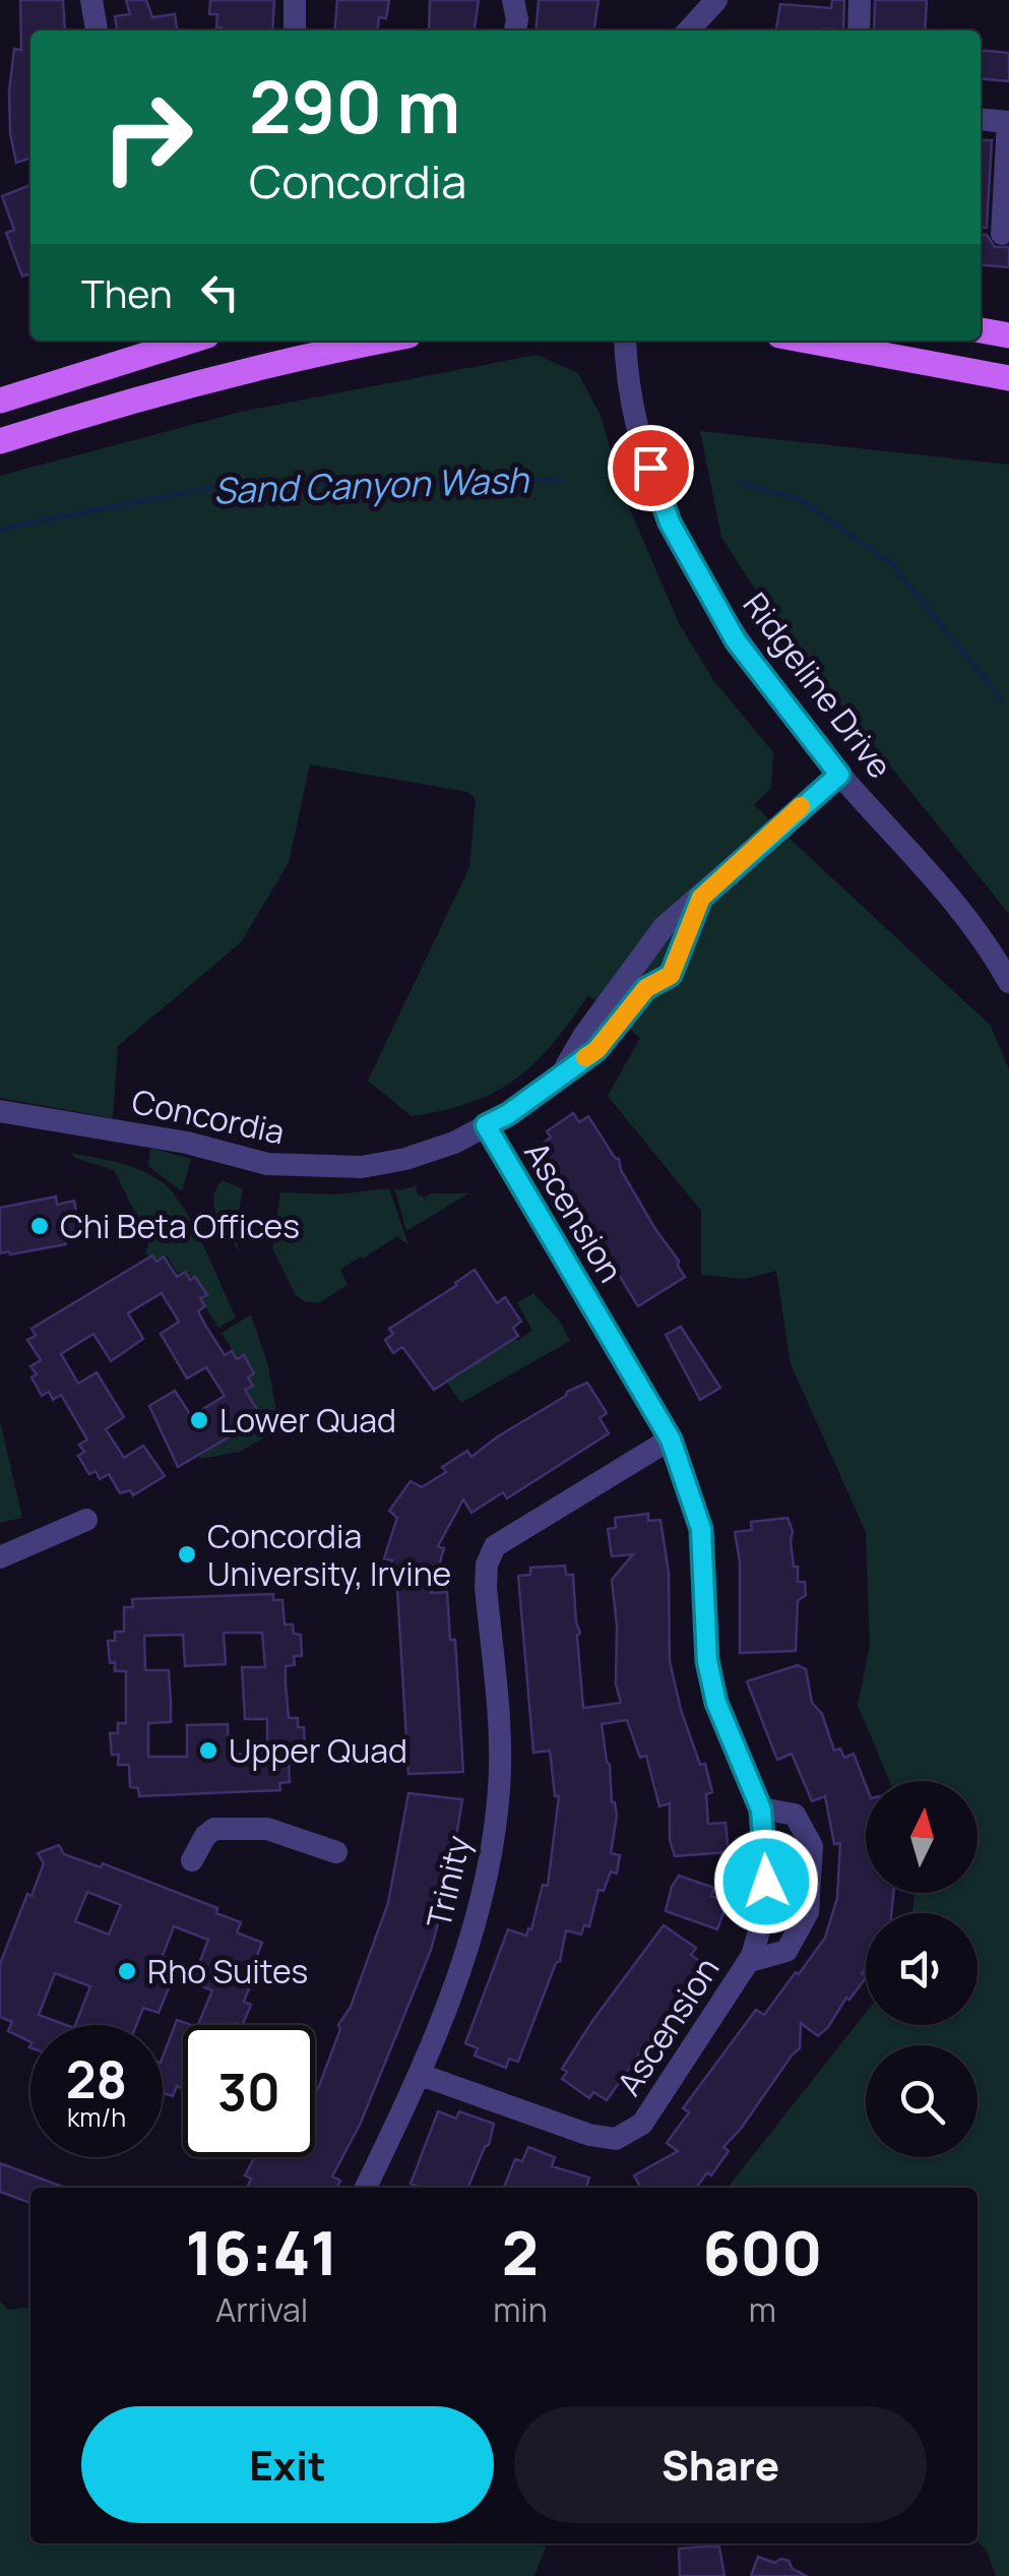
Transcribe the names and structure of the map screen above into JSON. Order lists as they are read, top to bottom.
{
  "streets": {
    "street": [
      "Ridgeline Drive",
      "Concordia",
      "Ascension",
      "Trinity"
    ]
  },
  "crossings": [
    ["Ridgeline Drive", "Concordia"],
    ["Concordia", "Ascension"],
    ["Ascension", "Trinity"]
  ],
  "water": ["Sand Canyon Wash"],
  "places": [
    "Chi Beta Offices",
    "Lower Quad",
    "Concordia University, Irvine",
    "Upper Quad",
    "Rho Suites"
  ],
  "north": "top",
  "page": {
    "turn": ["290 m", "Concordia"],
    "then": "Then",
    "speed": "28 km/h",
    "limit": "30",
    "eta": [
      "16:41",
      "Arrival",
      "2",
      "min",
      "600",
      "m"
    ],
    "buttons": ["Exit", "Share"]
  }
}
